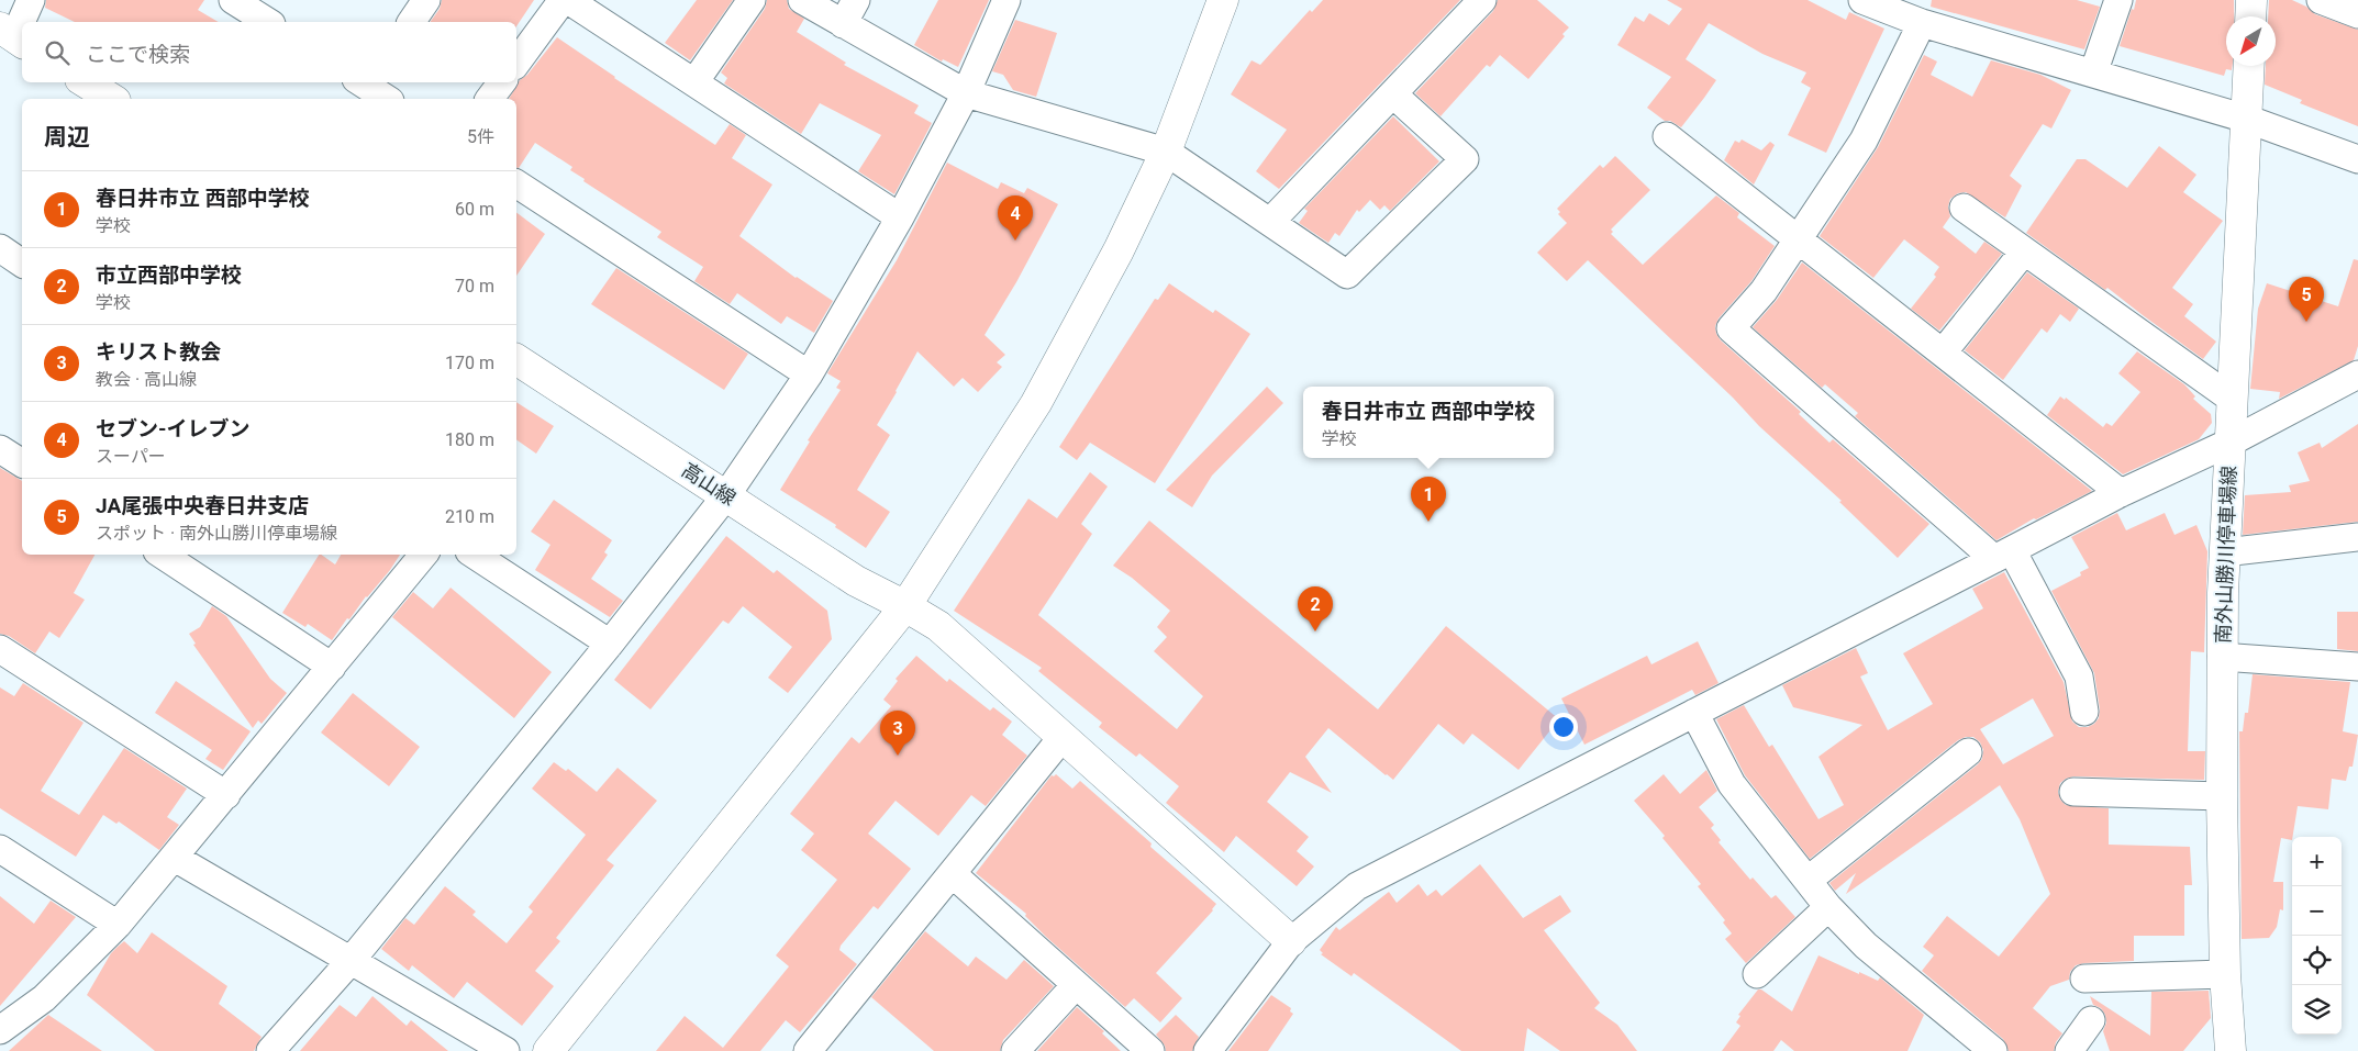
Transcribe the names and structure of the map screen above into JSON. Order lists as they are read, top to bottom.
{
  "streets": {
    "street": ["高山線", "南外山勝川停車場線"]
  },
  "north": "bottom left",
  "page": {
    "search": "ここで検索",
    "heading": ["周辺", "5件"],
    "list": [
      {
        "mark": "1",
        "name": "春日井市立 西部中学校",
        "note": "学校",
        "value": "60 m"
      },
      {
        "mark": "2",
        "name": "市立西部中学校",
        "note": "学校",
        "value": "70 m"
      },
      {
        "mark": "3",
        "name": "キリスト教会",
        "note": "教会 · 高山線",
        "value": "170 m"
      },
      {
        "mark": "4",
        "name": "セブン-イレブン",
        "note": "スーパー",
        "value": "180 m"
      },
      {
        "mark": "5",
        "name": "JA尾張中央春日井支店",
        "note": "スポット · 南外山勝川停車場線",
        "value": "210 m"
      }
    ],
    "pins": [
      "4",
      "5",
      "1",
      "2",
      "3"
    ],
    "popup": ["春日井市立 西部中学校", "学校"],
    "map_buttons": ["+", "−"]
  }
}
